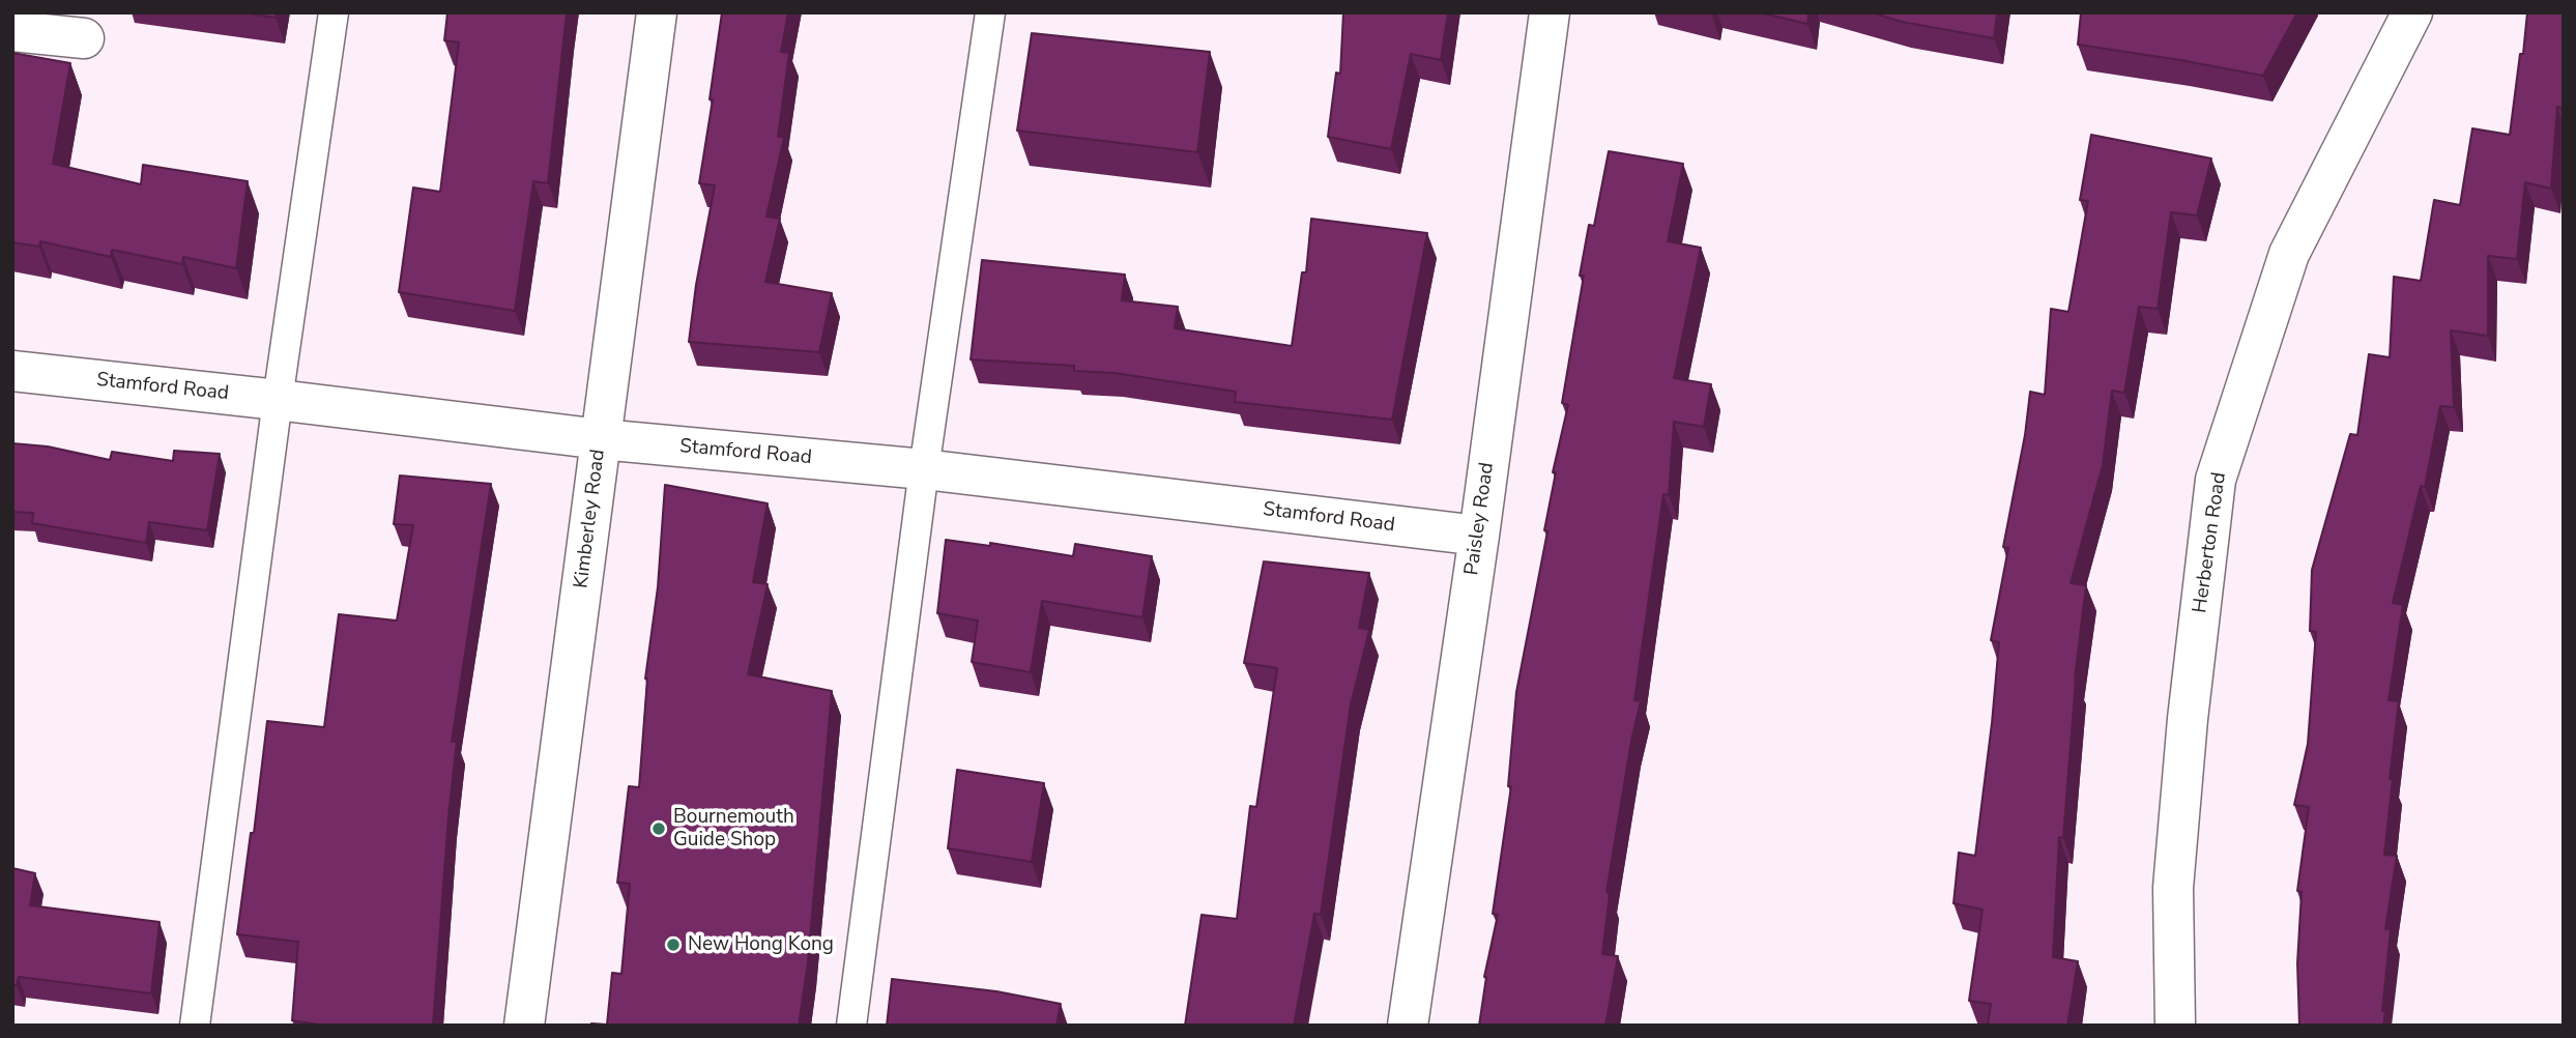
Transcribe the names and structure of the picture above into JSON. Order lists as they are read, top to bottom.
{
  "streets": {
    "street": [
      "Stamford Road",
      "Kimberley Road",
      "Paisley Road",
      "Herberton Road"
    ]
  },
  "crossings": [
    ["Stamford Road", "Kimberley Road"],
    ["Stamford Road", "Paisley Road"]
  ],
  "places": ["Bournemouth Guide Shop", "New Hong Kong"]
}
